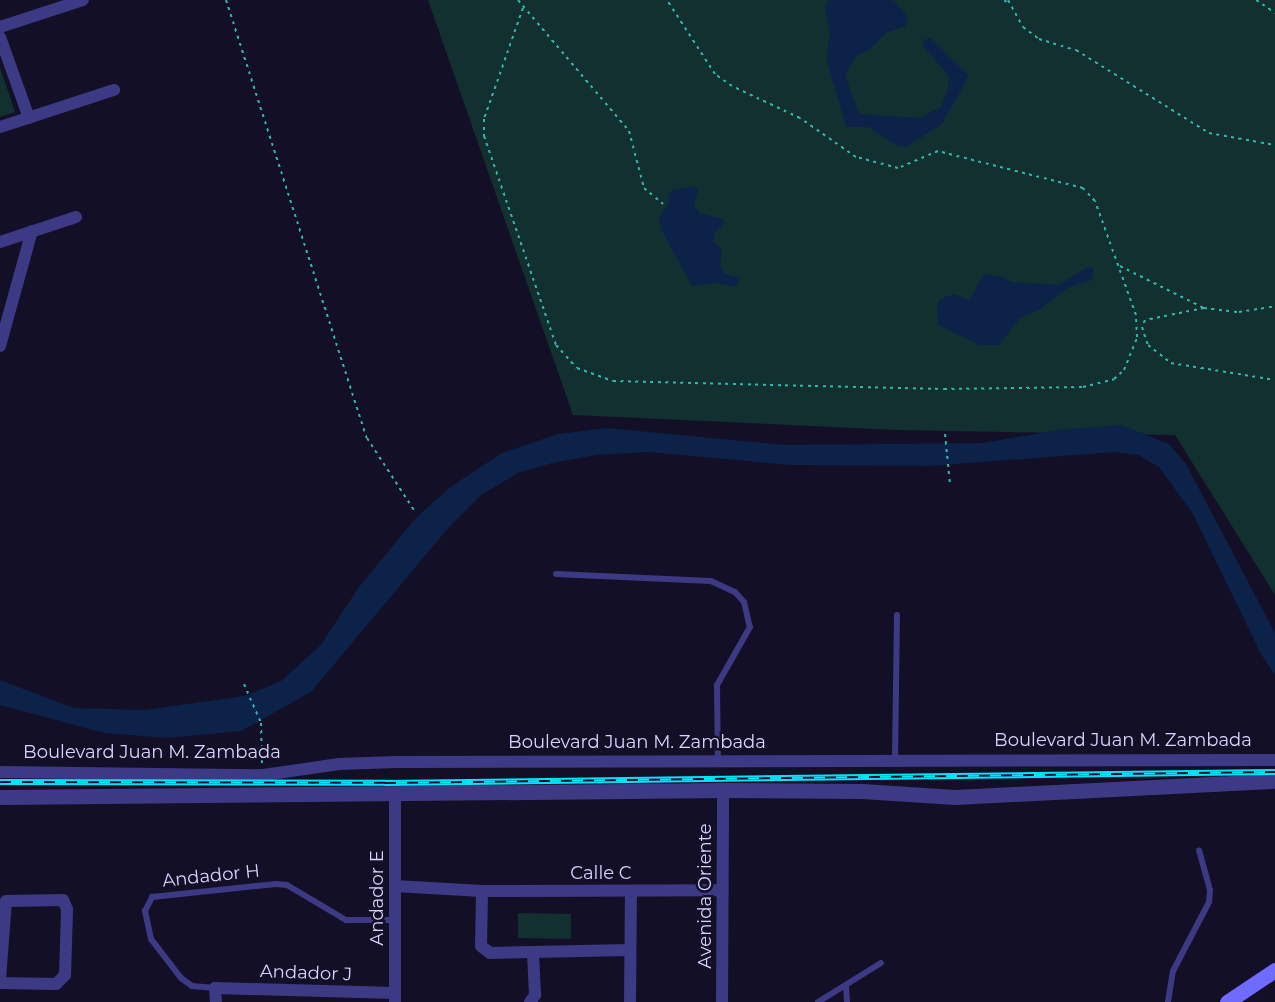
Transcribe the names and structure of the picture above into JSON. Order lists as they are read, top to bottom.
{
  "streets": {
    "street": [
      "Boulevard Juan M. Zambada",
      "Calle C",
      "Avenida Oriente",
      "Andador E",
      "Andador J"
    ],
    "lane": ["Andador H"]
  },
  "crossings": [
    ["Calle C", "Avenida Oriente"],
    ["Calle C", "Andador E"],
    ["Andador H", "Andador E"],
    ["Andador H", "Andador J"],
    ["Andador E", "Andador J"]
  ]
}
